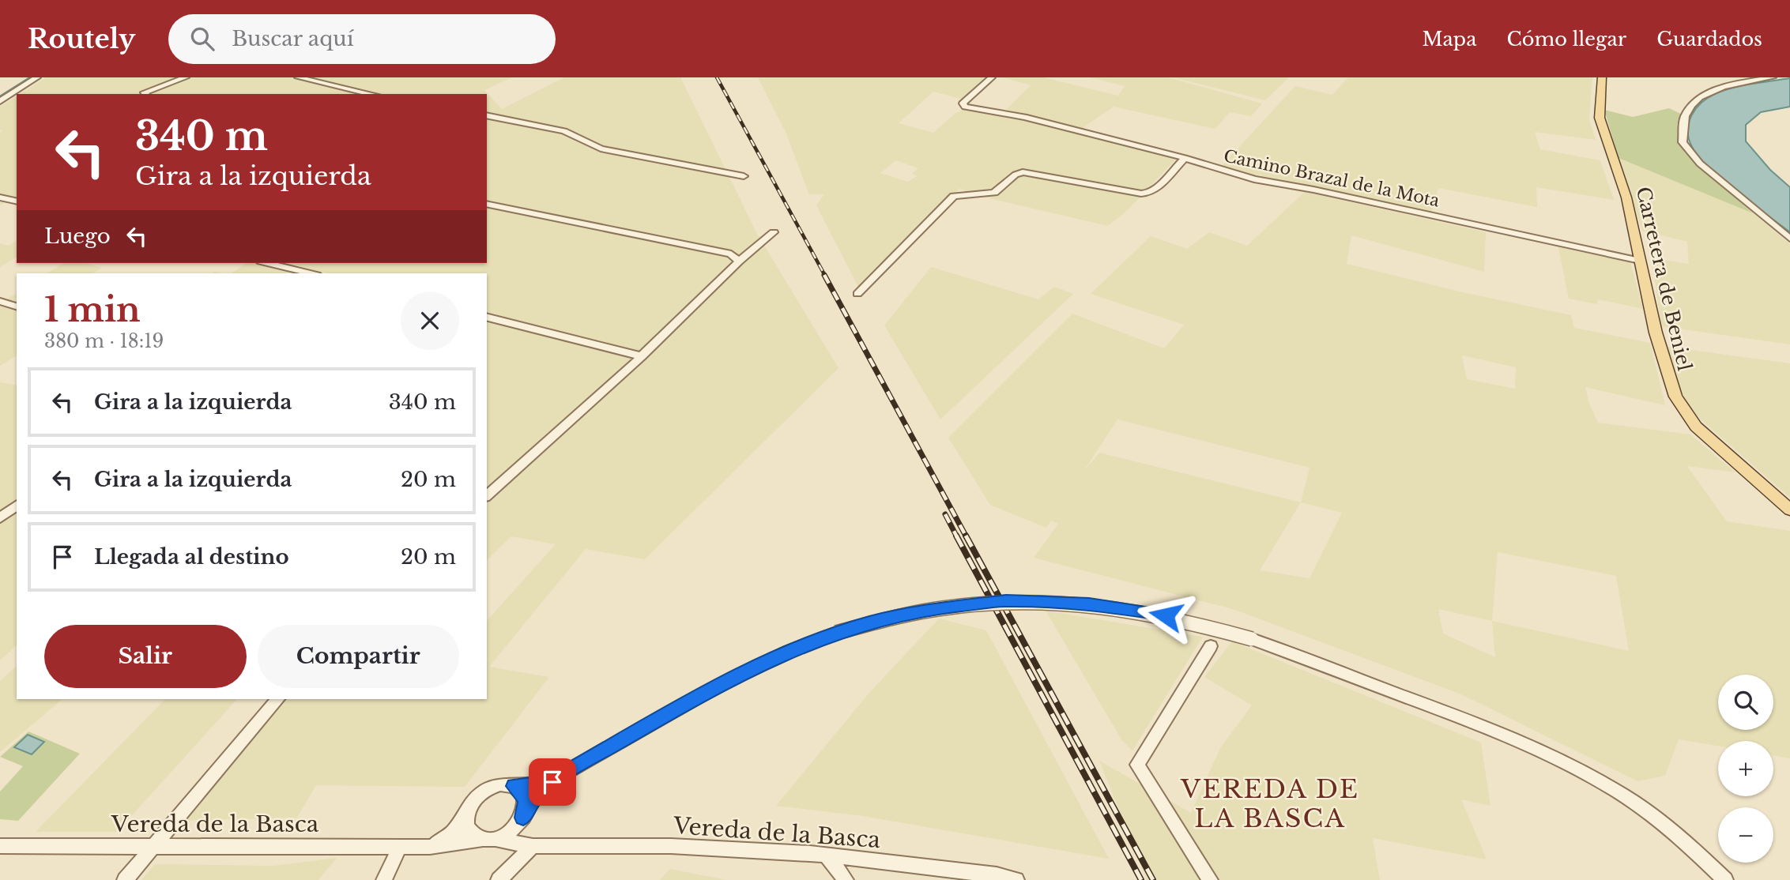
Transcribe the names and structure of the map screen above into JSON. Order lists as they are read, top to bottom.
{
  "streets": {
    "main road": ["Carretera de Beniel"],
    "street": ["Camino Brazal de la Mota", "Vereda de la Basca"]
  },
  "crossings": [
    ["Camino Brazal de la Mota", "Carretera de Beniel"]
  ],
  "districts": ["VEREDA DE LA BASCA"],
  "page": {
    "header": "Routely",
    "search": "Buscar aquí",
    "nav": ["Mapa", "Cómo llegar", "Guardados"],
    "turn": ["340 m", "Gira a la izquierda"],
    "then": "Luego",
    "heading": ["1 min", "380 m · 18:19"],
    "list": [
      {
        "name": "Gira a la izquierda",
        "value": "340 m"
      },
      {
        "name": "Gira a la izquierda",
        "value": "20 m"
      },
      {
        "name": "Llegada al destino",
        "value": "20 m"
      }
    ],
    "buttons": ["Salir", "Compartir"],
    "map_buttons": ["+", "−"]
  }
}
